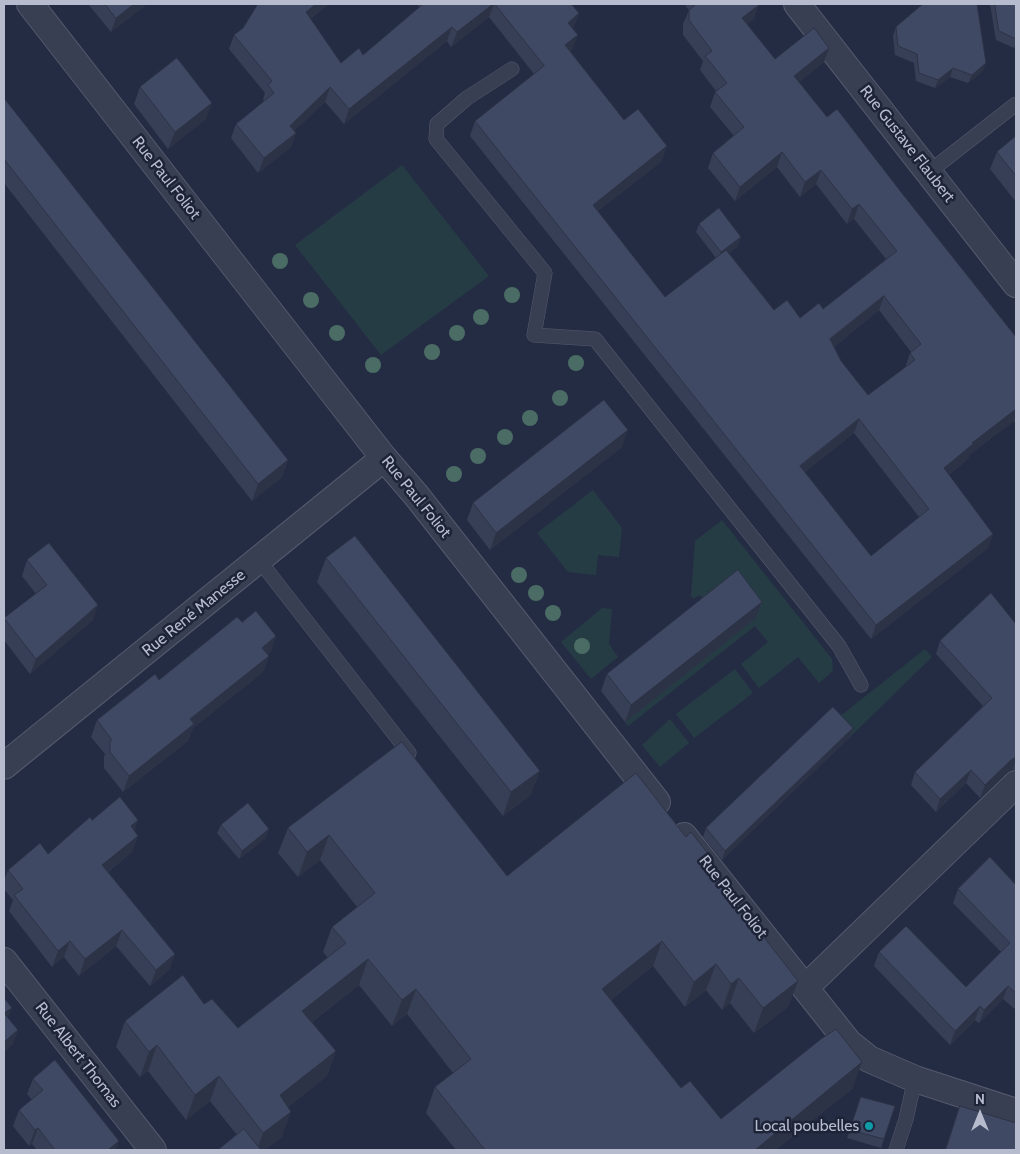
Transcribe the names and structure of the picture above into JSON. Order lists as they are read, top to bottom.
{
  "streets": {
    "street": [
      "Rue Gustave Flaubert",
      "Rue Paul Foliot",
      "Rue René Manesse",
      "Rue Albert Thomas"
    ]
  },
  "crossings": [
    ["Rue Paul Foliot", "Rue René Manesse"]
  ],
  "places": ["Local poubelles"],
  "north": "top"
}
